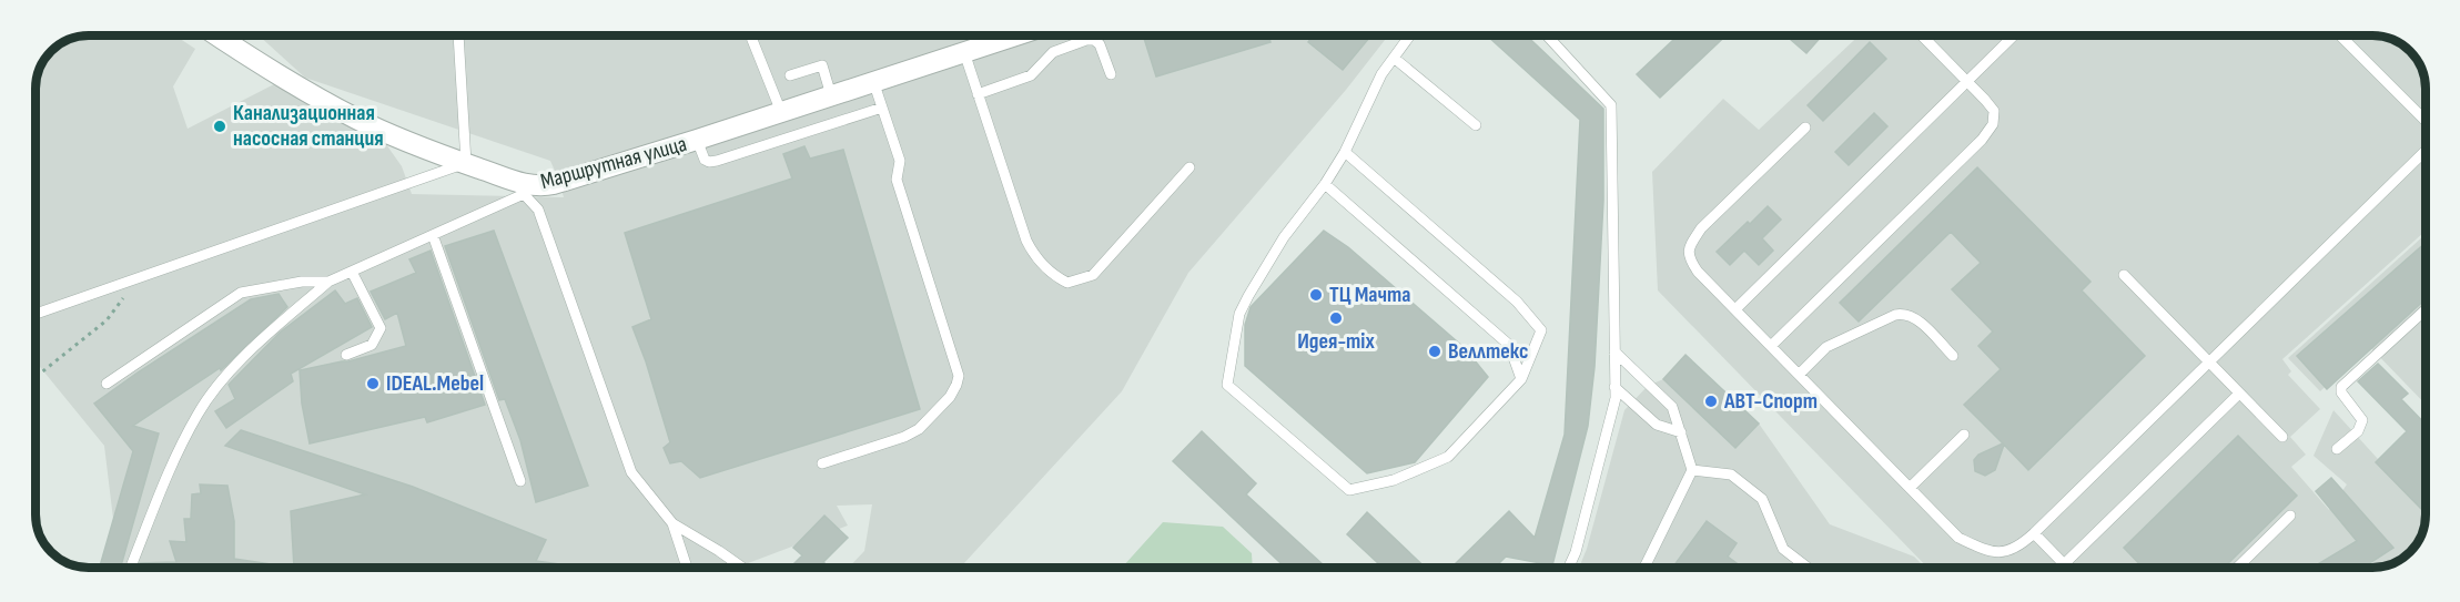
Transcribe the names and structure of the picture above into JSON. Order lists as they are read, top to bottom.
{
  "streets": {
    "street": ["Маршрутная улица"]
  },
  "places": [
    "Канализационная насосная станция",
    "ТЦ Мачта",
    "Идея-mix",
    "Веллтекс",
    "IDEAL.Mebel",
    "АВТ-Спорт"
  ]
}
